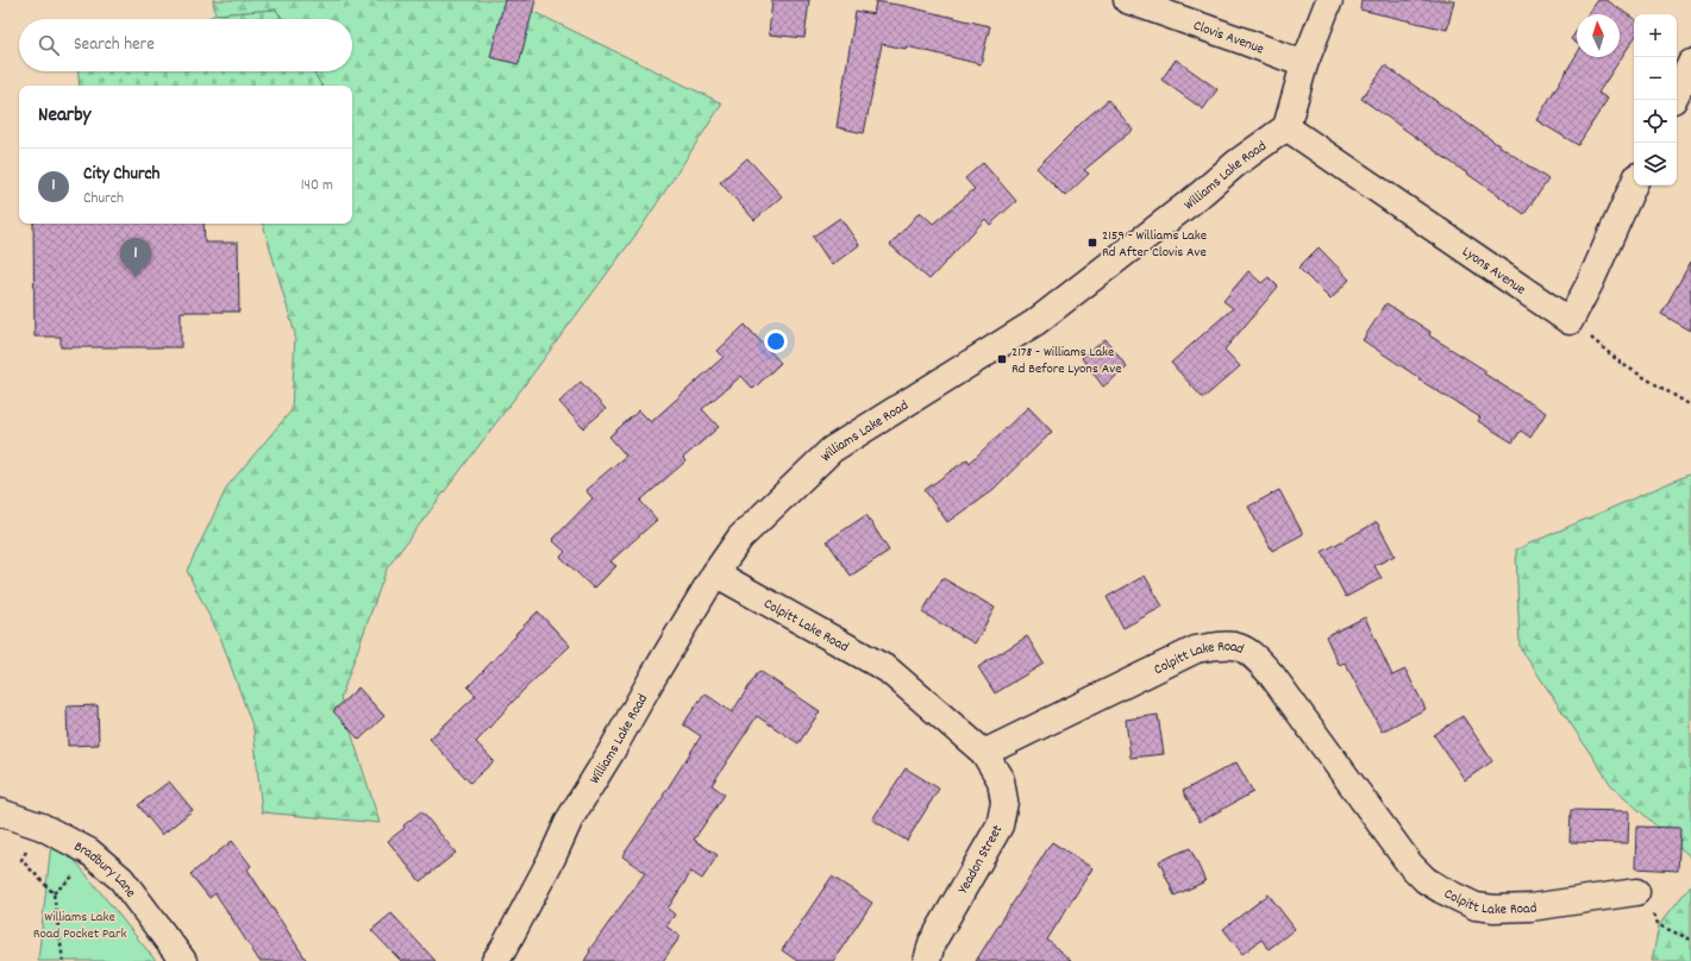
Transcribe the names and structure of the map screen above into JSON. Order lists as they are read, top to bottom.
{
  "streets": {
    "street": [
      "Clovis Avenue",
      "Williams Lake Road",
      "Lyons Avenue",
      "Colpitt Lake Road",
      "Yeadon Street",
      "Bradbury Lane"
    ]
  },
  "crossings": [
    ["Williams Lake Road", "Lyons Avenue"],
    ["Williams Lake Road", "Colpitt Lake Road"],
    ["Colpitt Lake Road", "Yeadon Street"]
  ],
  "parks": ["Williams Lake Road Pocket Park"],
  "places": {
    "transit": ["2159 - Williams Lake Rd After Clovis Ave", "2178 - Williams Lake Rd Before Lyons Ave"]
  },
  "north": "top",
  "page": {
    "map_buttons": ["+", "−"],
    "search": "Search here",
    "heading": "Nearby",
    "list": [
      {
        "mark": "1",
        "name": "City Church",
        "note": "Church",
        "value": "140 m"
      }
    ],
    "pins": "1"
  }
}
